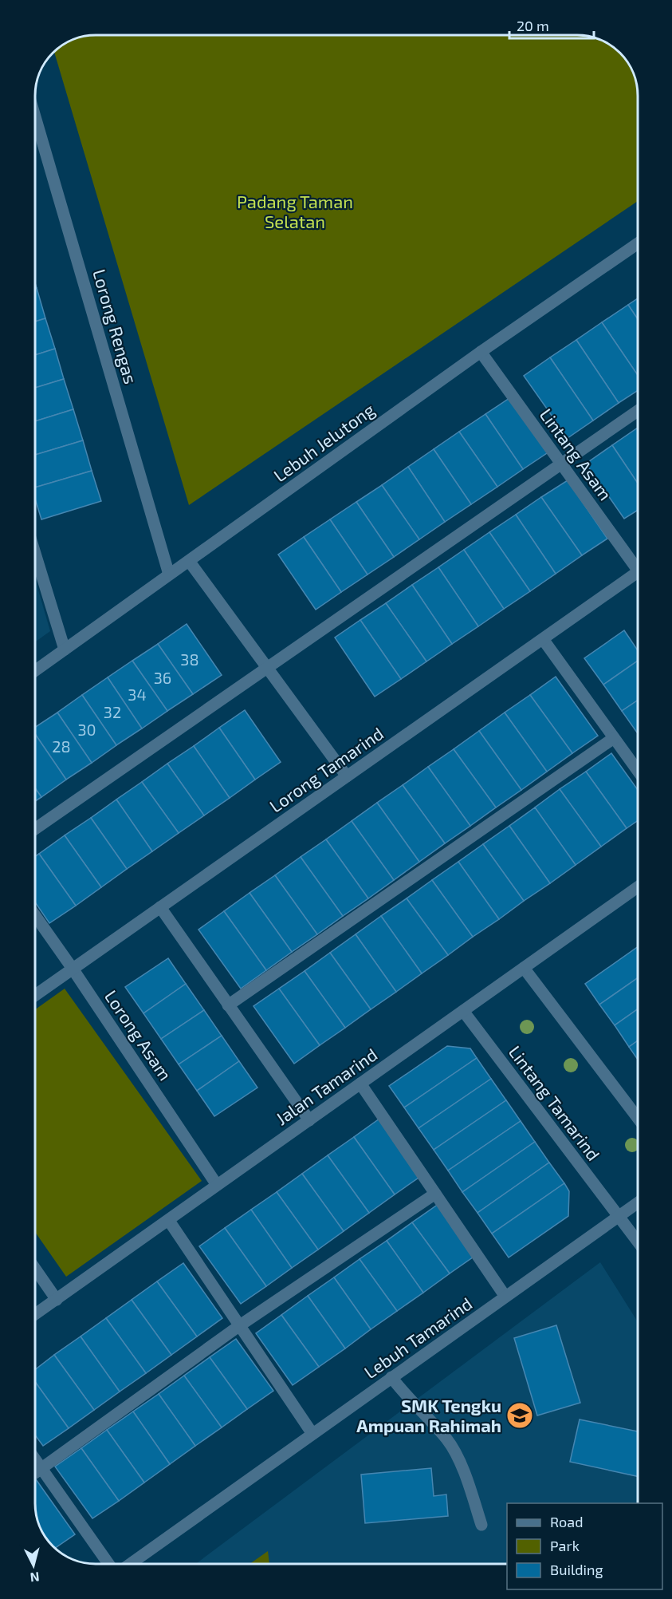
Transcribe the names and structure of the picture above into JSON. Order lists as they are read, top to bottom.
{
  "streets": {
    "street": [
      "Lorong Rengas",
      "Lebuh Jelutong",
      "Lintang Asam",
      "Lorong Tamarind",
      "Lorong Asam",
      "Jalan Tamarind",
      "Lintang Tamarind",
      "Lebuh Tamarind"
    ]
  },
  "crossings": [
    ["Lorong Rengas", "Lebuh Jelutong"],
    ["Lebuh Jelutong", "Lintang Asam"],
    ["Lorong Tamarind", "Lorong Asam"],
    ["Lorong Asam", "Jalan Tamarind"],
    ["Jalan Tamarind", "Lintang Tamarind"],
    ["Lintang Tamarind", "Lebuh Tamarind"]
  ],
  "parks": ["Padang Taman Selatan"],
  "places": {
    "school or university": ["SMK Tengku Ampuan Rahimah"]
  },
  "house_numbers": [
    "38",
    "36",
    "34",
    "32",
    "30",
    "28"
  ],
  "legend": ["Road", "Park", "Building"],
  "scale_bar": "20 m",
  "north": "bottom"
}
